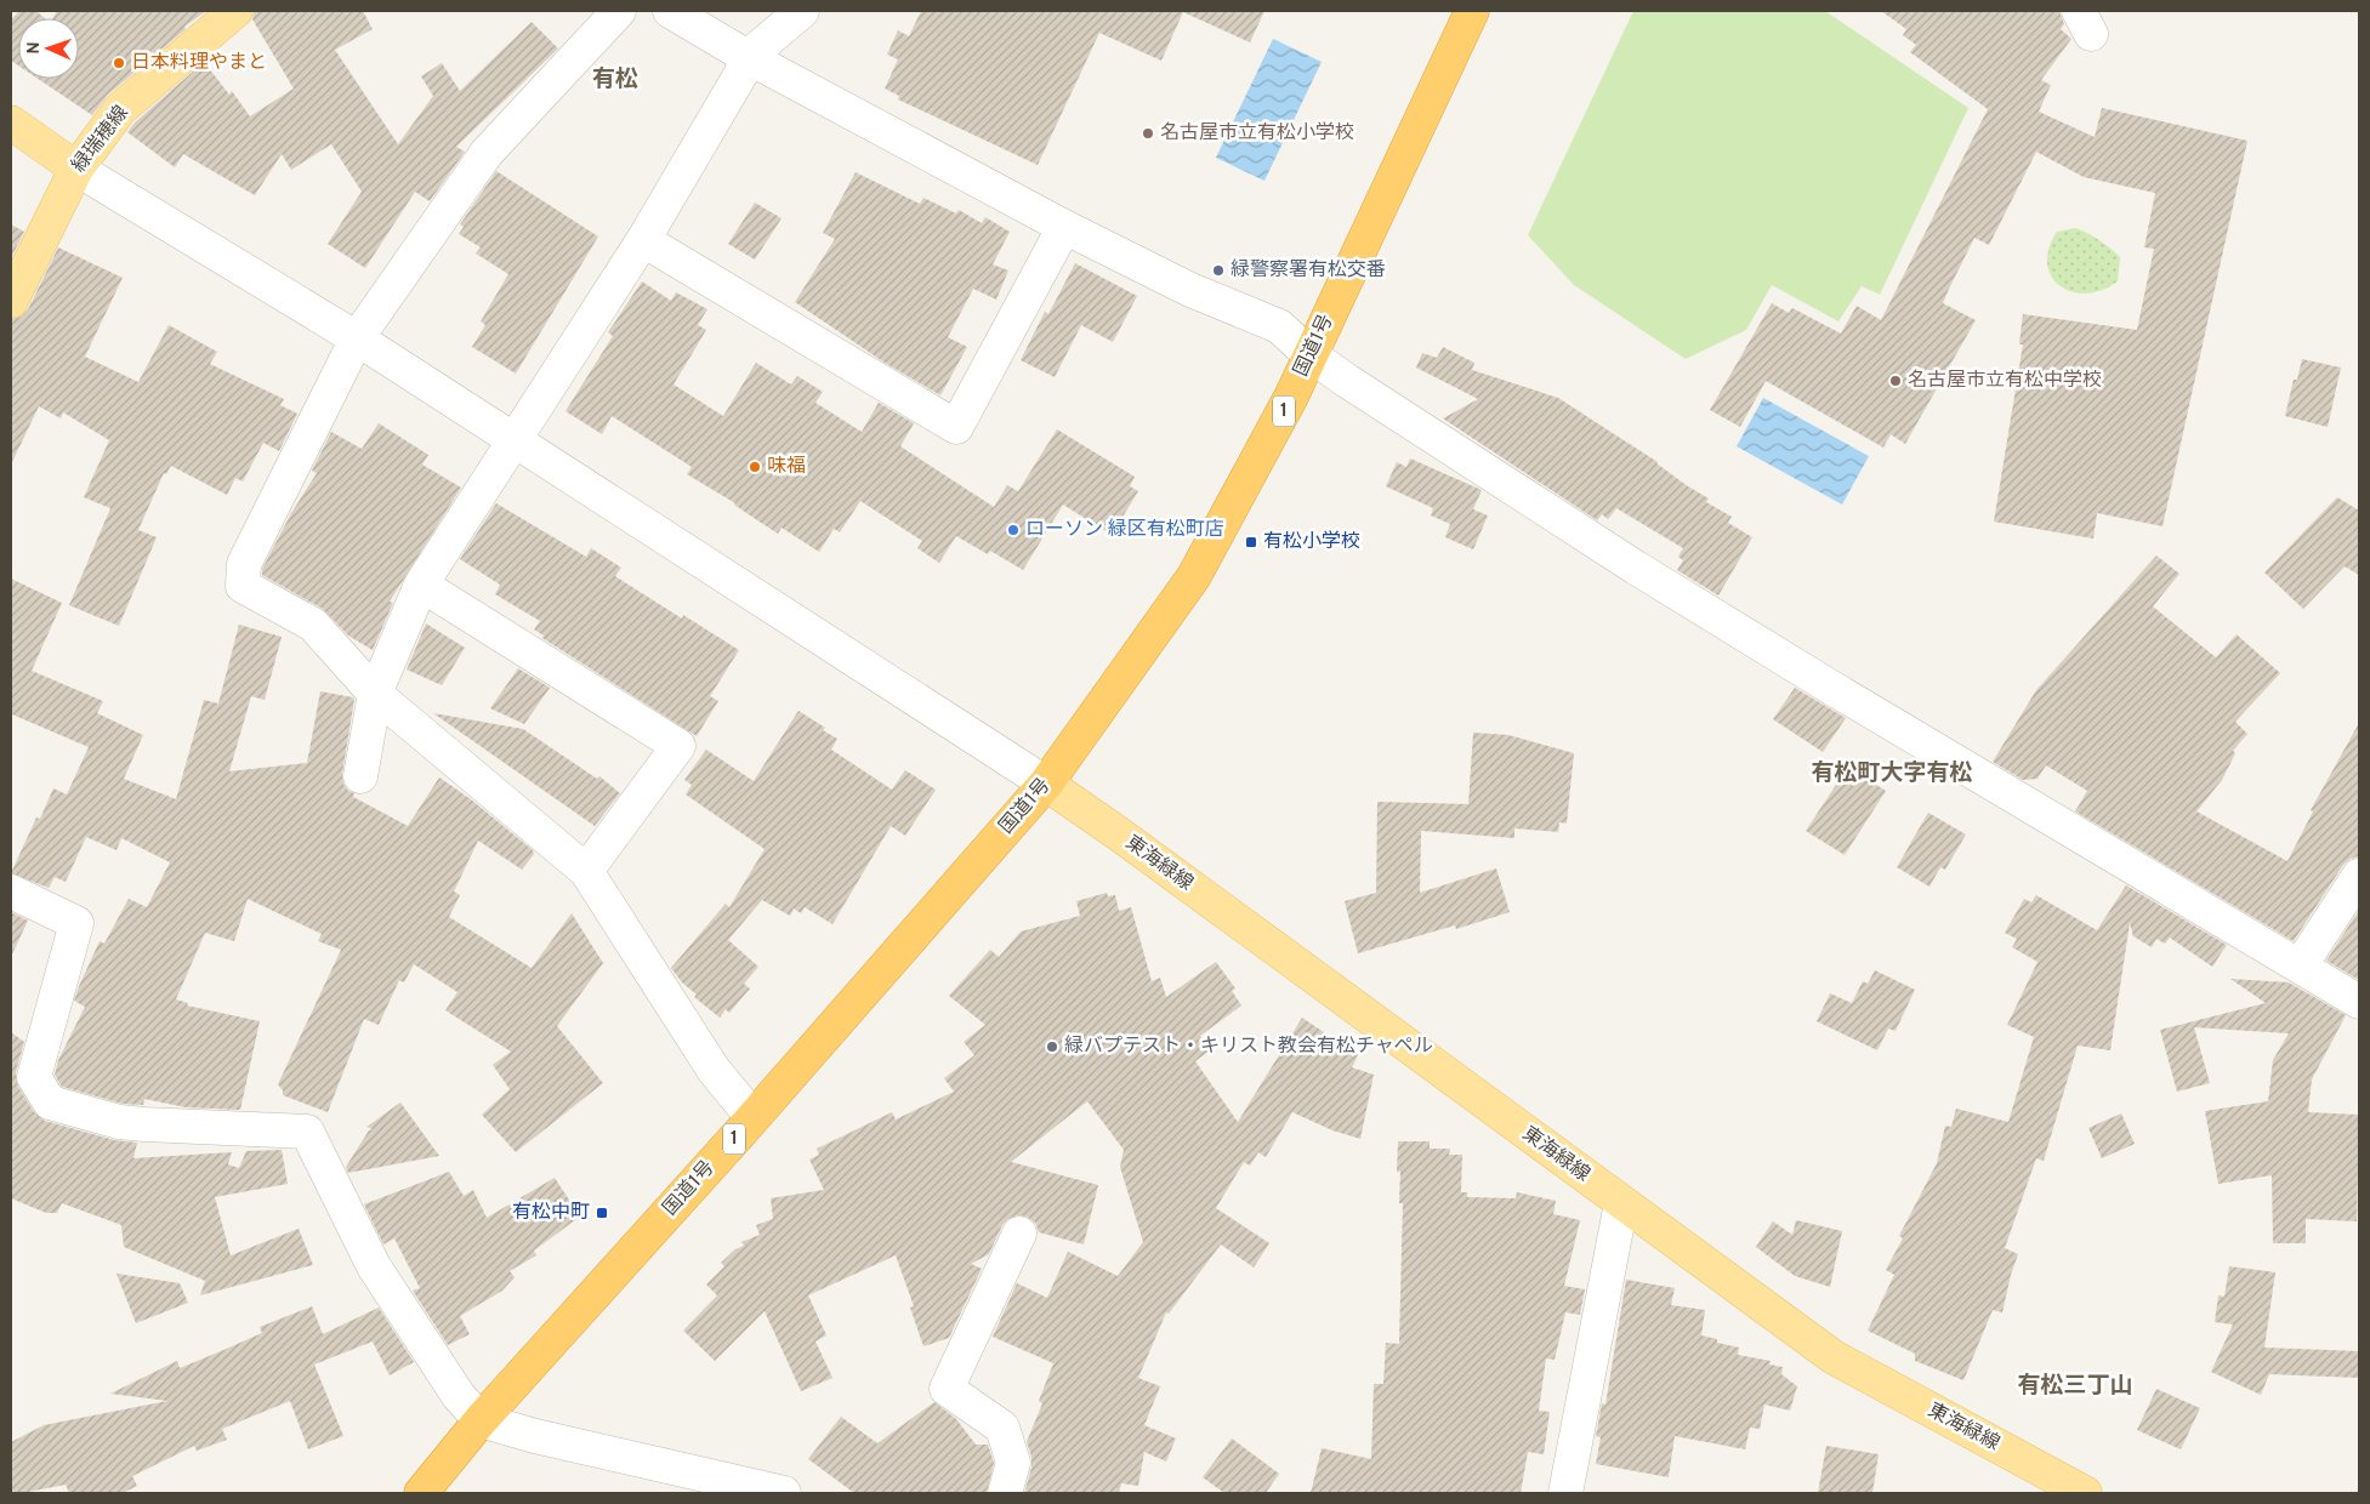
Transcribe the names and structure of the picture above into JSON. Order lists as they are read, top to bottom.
{
  "streets": {
    "highway": ["国道1号", "1"],
    "main road": ["緑瑞穂線", "東海緑線"]
  },
  "crossings": [
    ["国道1号", "東海緑線"]
  ],
  "districts": ["有松", "有松町大字有松", "有松三丁山"],
  "places": {
    "other": [
      "日本料理やまと",
      "名古屋市立有松小学校",
      "緑警察署有松交番",
      "名古屋市立有松中学校",
      "味福",
      "ローソン 緑区有松町店",
      "緑バプテスト・キリスト教会有松チャペル"
    ],
    "transit": ["有松小学校", "有松中町"]
  },
  "north": "left"
}
